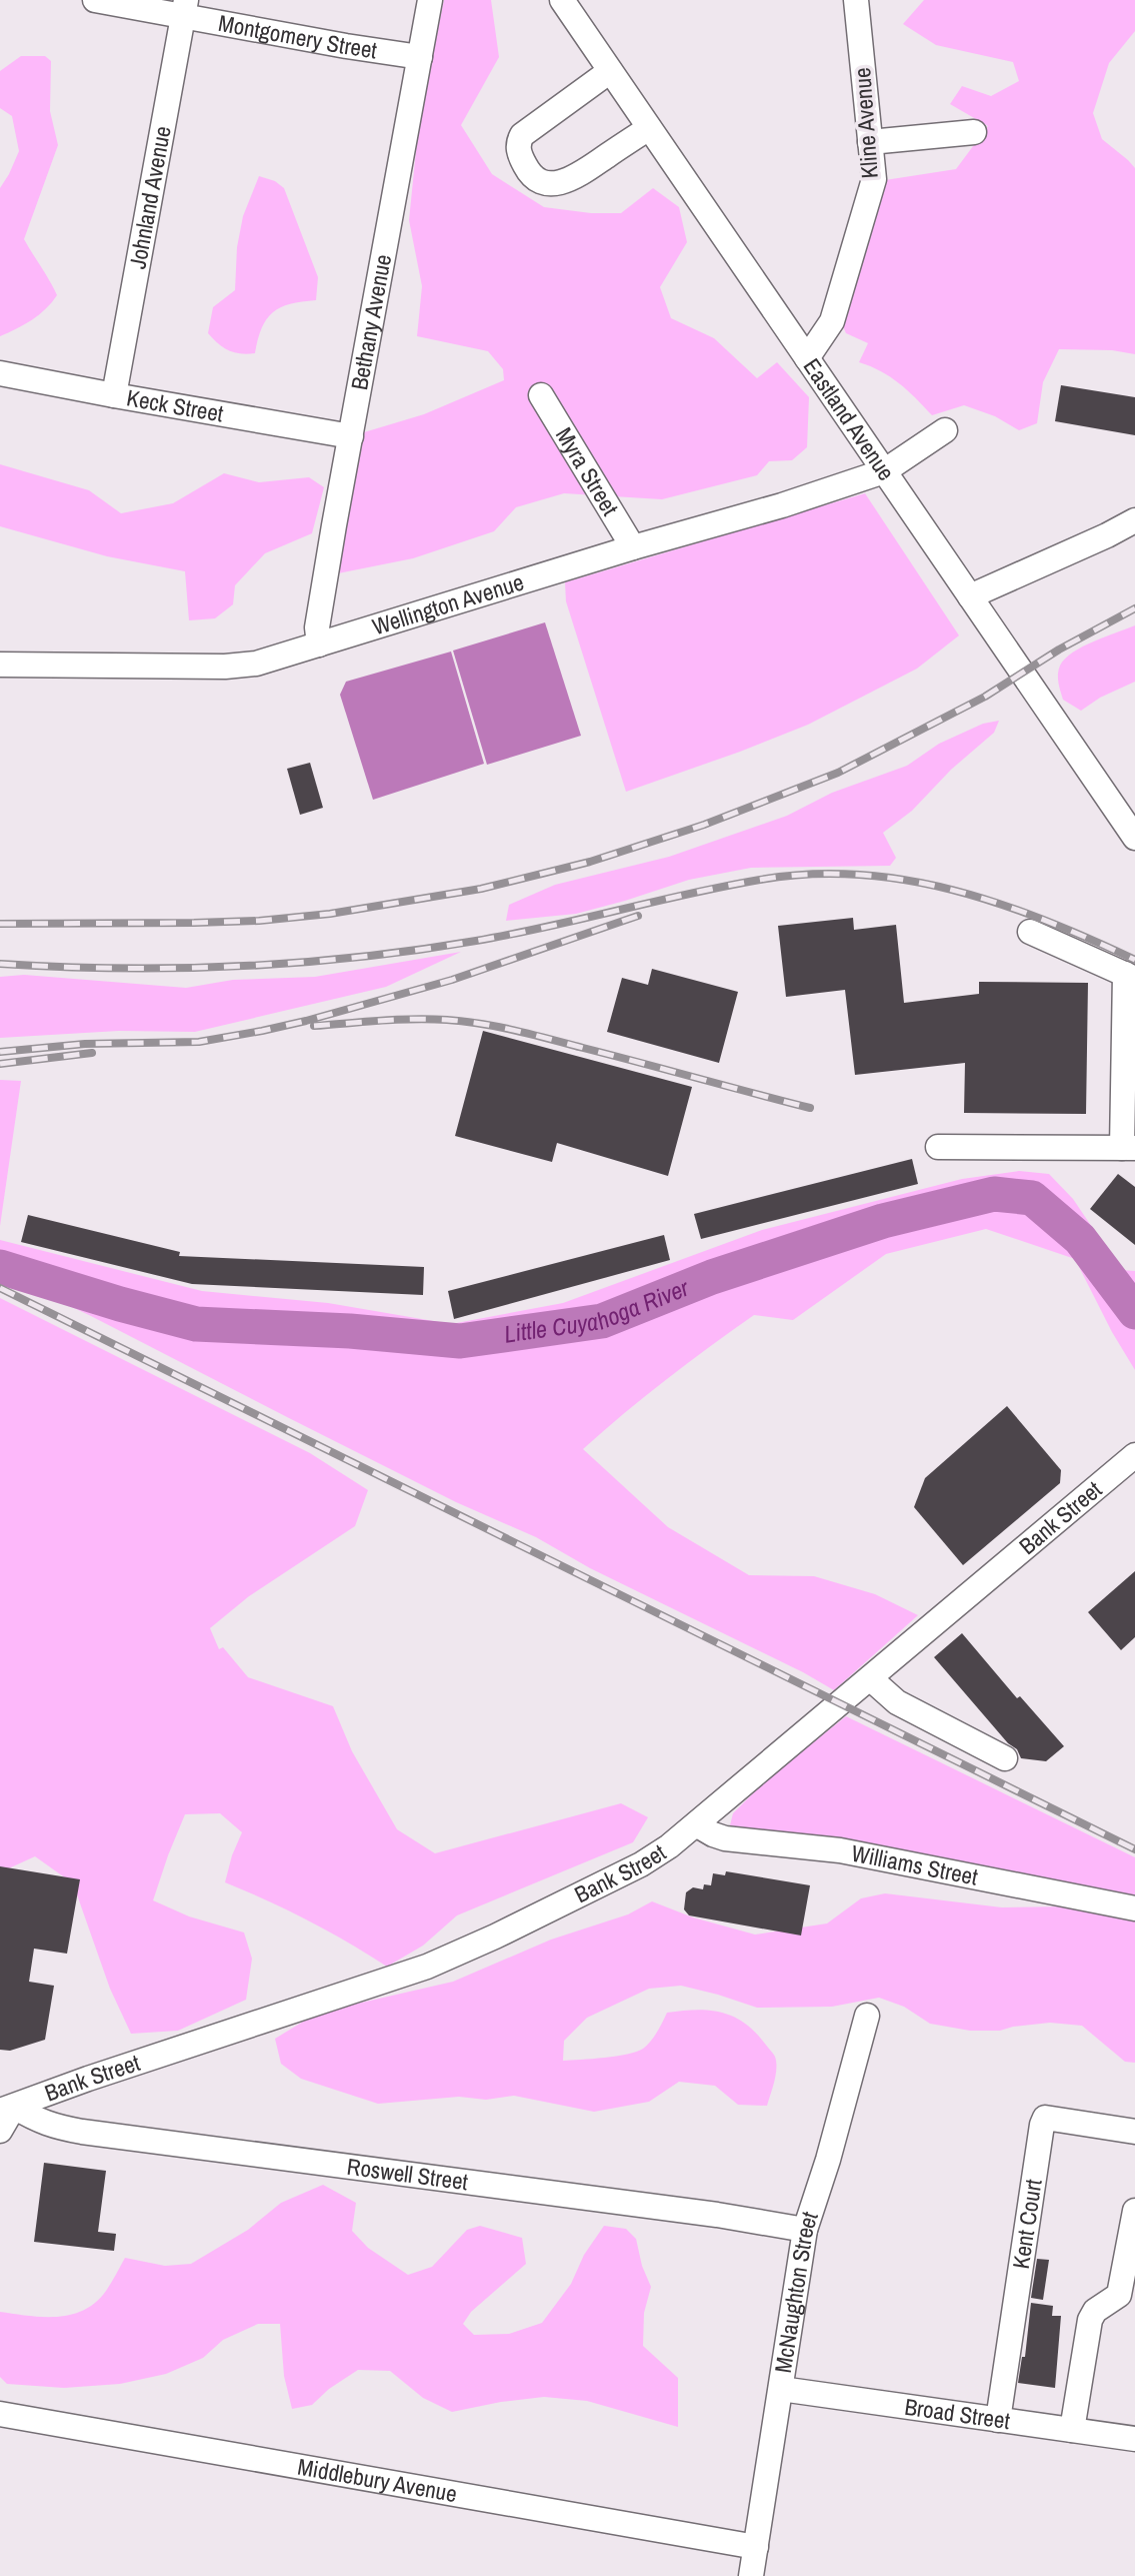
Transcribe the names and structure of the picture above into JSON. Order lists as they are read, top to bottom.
{
  "streets": {
    "street": [
      "Montgomery Street",
      "Kline Avenue",
      "Johnland Avenue",
      "Bethany Avenue",
      "Keck Street",
      "Eastland Avenue",
      "Myra Street",
      "Wellington Avenue",
      "Bank Street",
      "Williams Street",
      "Roswell Street",
      "Kent Court",
      "McNaughton Street",
      "Broad Street",
      "Middlebury Avenue"
    ]
  },
  "crossings": [
    ["Montgomery Street", "Johnland Avenue"],
    ["Montgomery Street", "Bethany Avenue"],
    ["Kline Avenue", "Eastland Avenue"],
    ["Johnland Avenue", "Keck Street"],
    ["Bethany Avenue", "Keck Street"],
    ["Bethany Avenue", "Wellington Avenue"],
    ["Eastland Avenue", "Wellington Avenue"],
    ["Myra Street", "Wellington Avenue"],
    ["Bank Street", "Williams Street"],
    ["Bank Street", "Roswell Street"],
    ["Roswell Street", "McNaughton Street"],
    ["Kent Court", "Broad Street"],
    ["McNaughton Street", "Broad Street"],
    ["McNaughton Street", "Middlebury Avenue"]
  ],
  "water": ["Little Cuyahoga River"]
}
